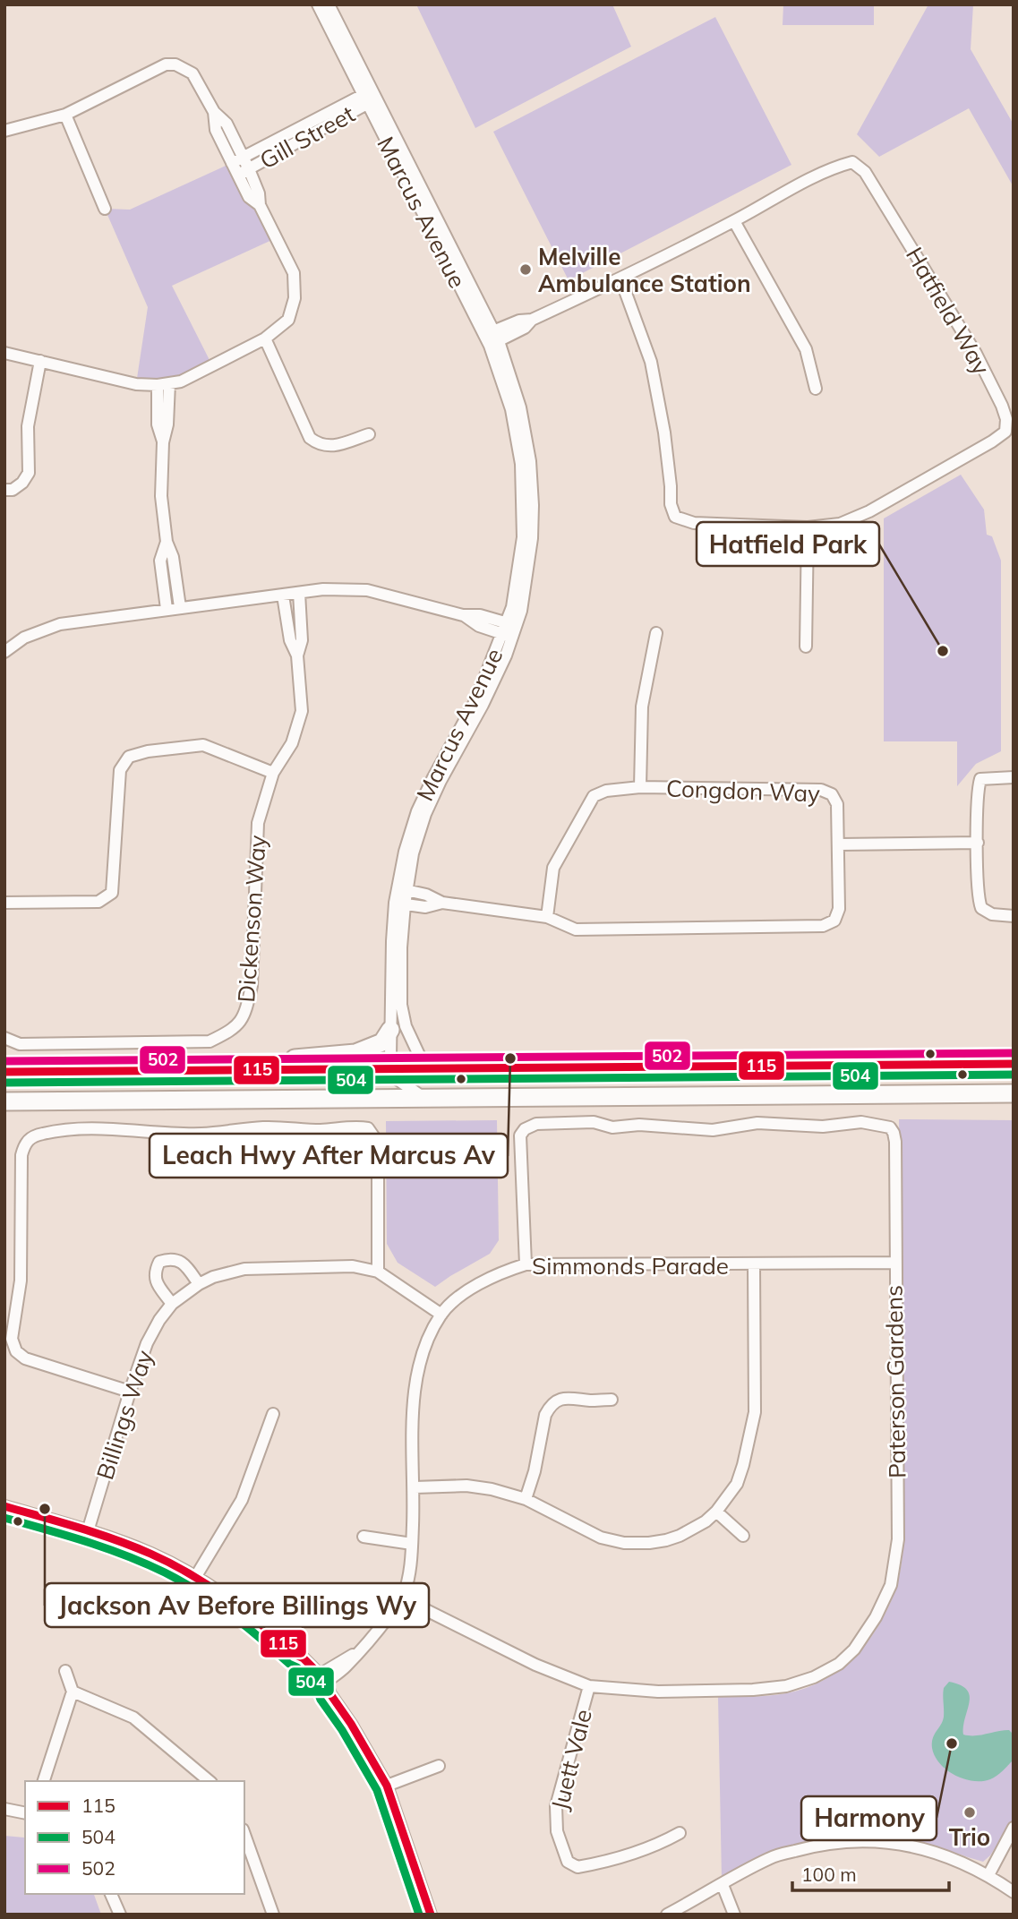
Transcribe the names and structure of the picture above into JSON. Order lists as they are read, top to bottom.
{
  "streets": {
    "street": [
      "Gill Street",
      "Marcus Avenue",
      "Hatfield Way",
      "Congdon Way",
      "Dickenson Way",
      "Simmonds Parade",
      "Paterson Gardens",
      "Billings Way",
      "Juett Vale"
    ]
  },
  "crossings": [
    ["Gill Street", "Marcus Avenue"],
    ["Marcus Avenue", "Hatfield Way"],
    ["Marcus Avenue", "Congdon Way"],
    ["Simmonds Parade", "Paterson Gardens"],
    ["Simmonds Parade", "Billings Way"],
    ["Paterson Gardens", "Juett Vale"]
  ],
  "places": [
    "Melville Ambulance Station",
    "Hatfield Park",
    "Leach Hwy After Marcus Av",
    "Jackson Av Before Billings Wy",
    "Harmony",
    "Trio"
  ],
  "lines": ["transit line 502", "transit line 115", "transit line 504"],
  "legend": ["115", "504", "502"],
  "scale_bar": "100 m"
}
